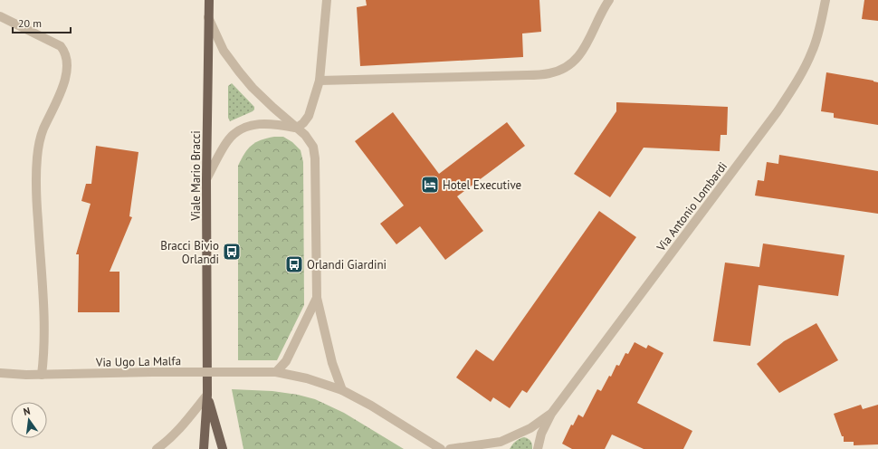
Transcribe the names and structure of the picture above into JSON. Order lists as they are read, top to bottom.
{
  "streets": {
    "main road": ["Viale Mario Bracci"],
    "street": ["Via Antonio Lombardi", "Via Ugo La Malfa"]
  },
  "places": {
    "hotel": ["Hotel Executive"],
    "bus stop": ["Bracci Bivio Orlandi", "Orlandi Giardini"]
  },
  "scale_bar": "20 m",
  "north": "top"
}
